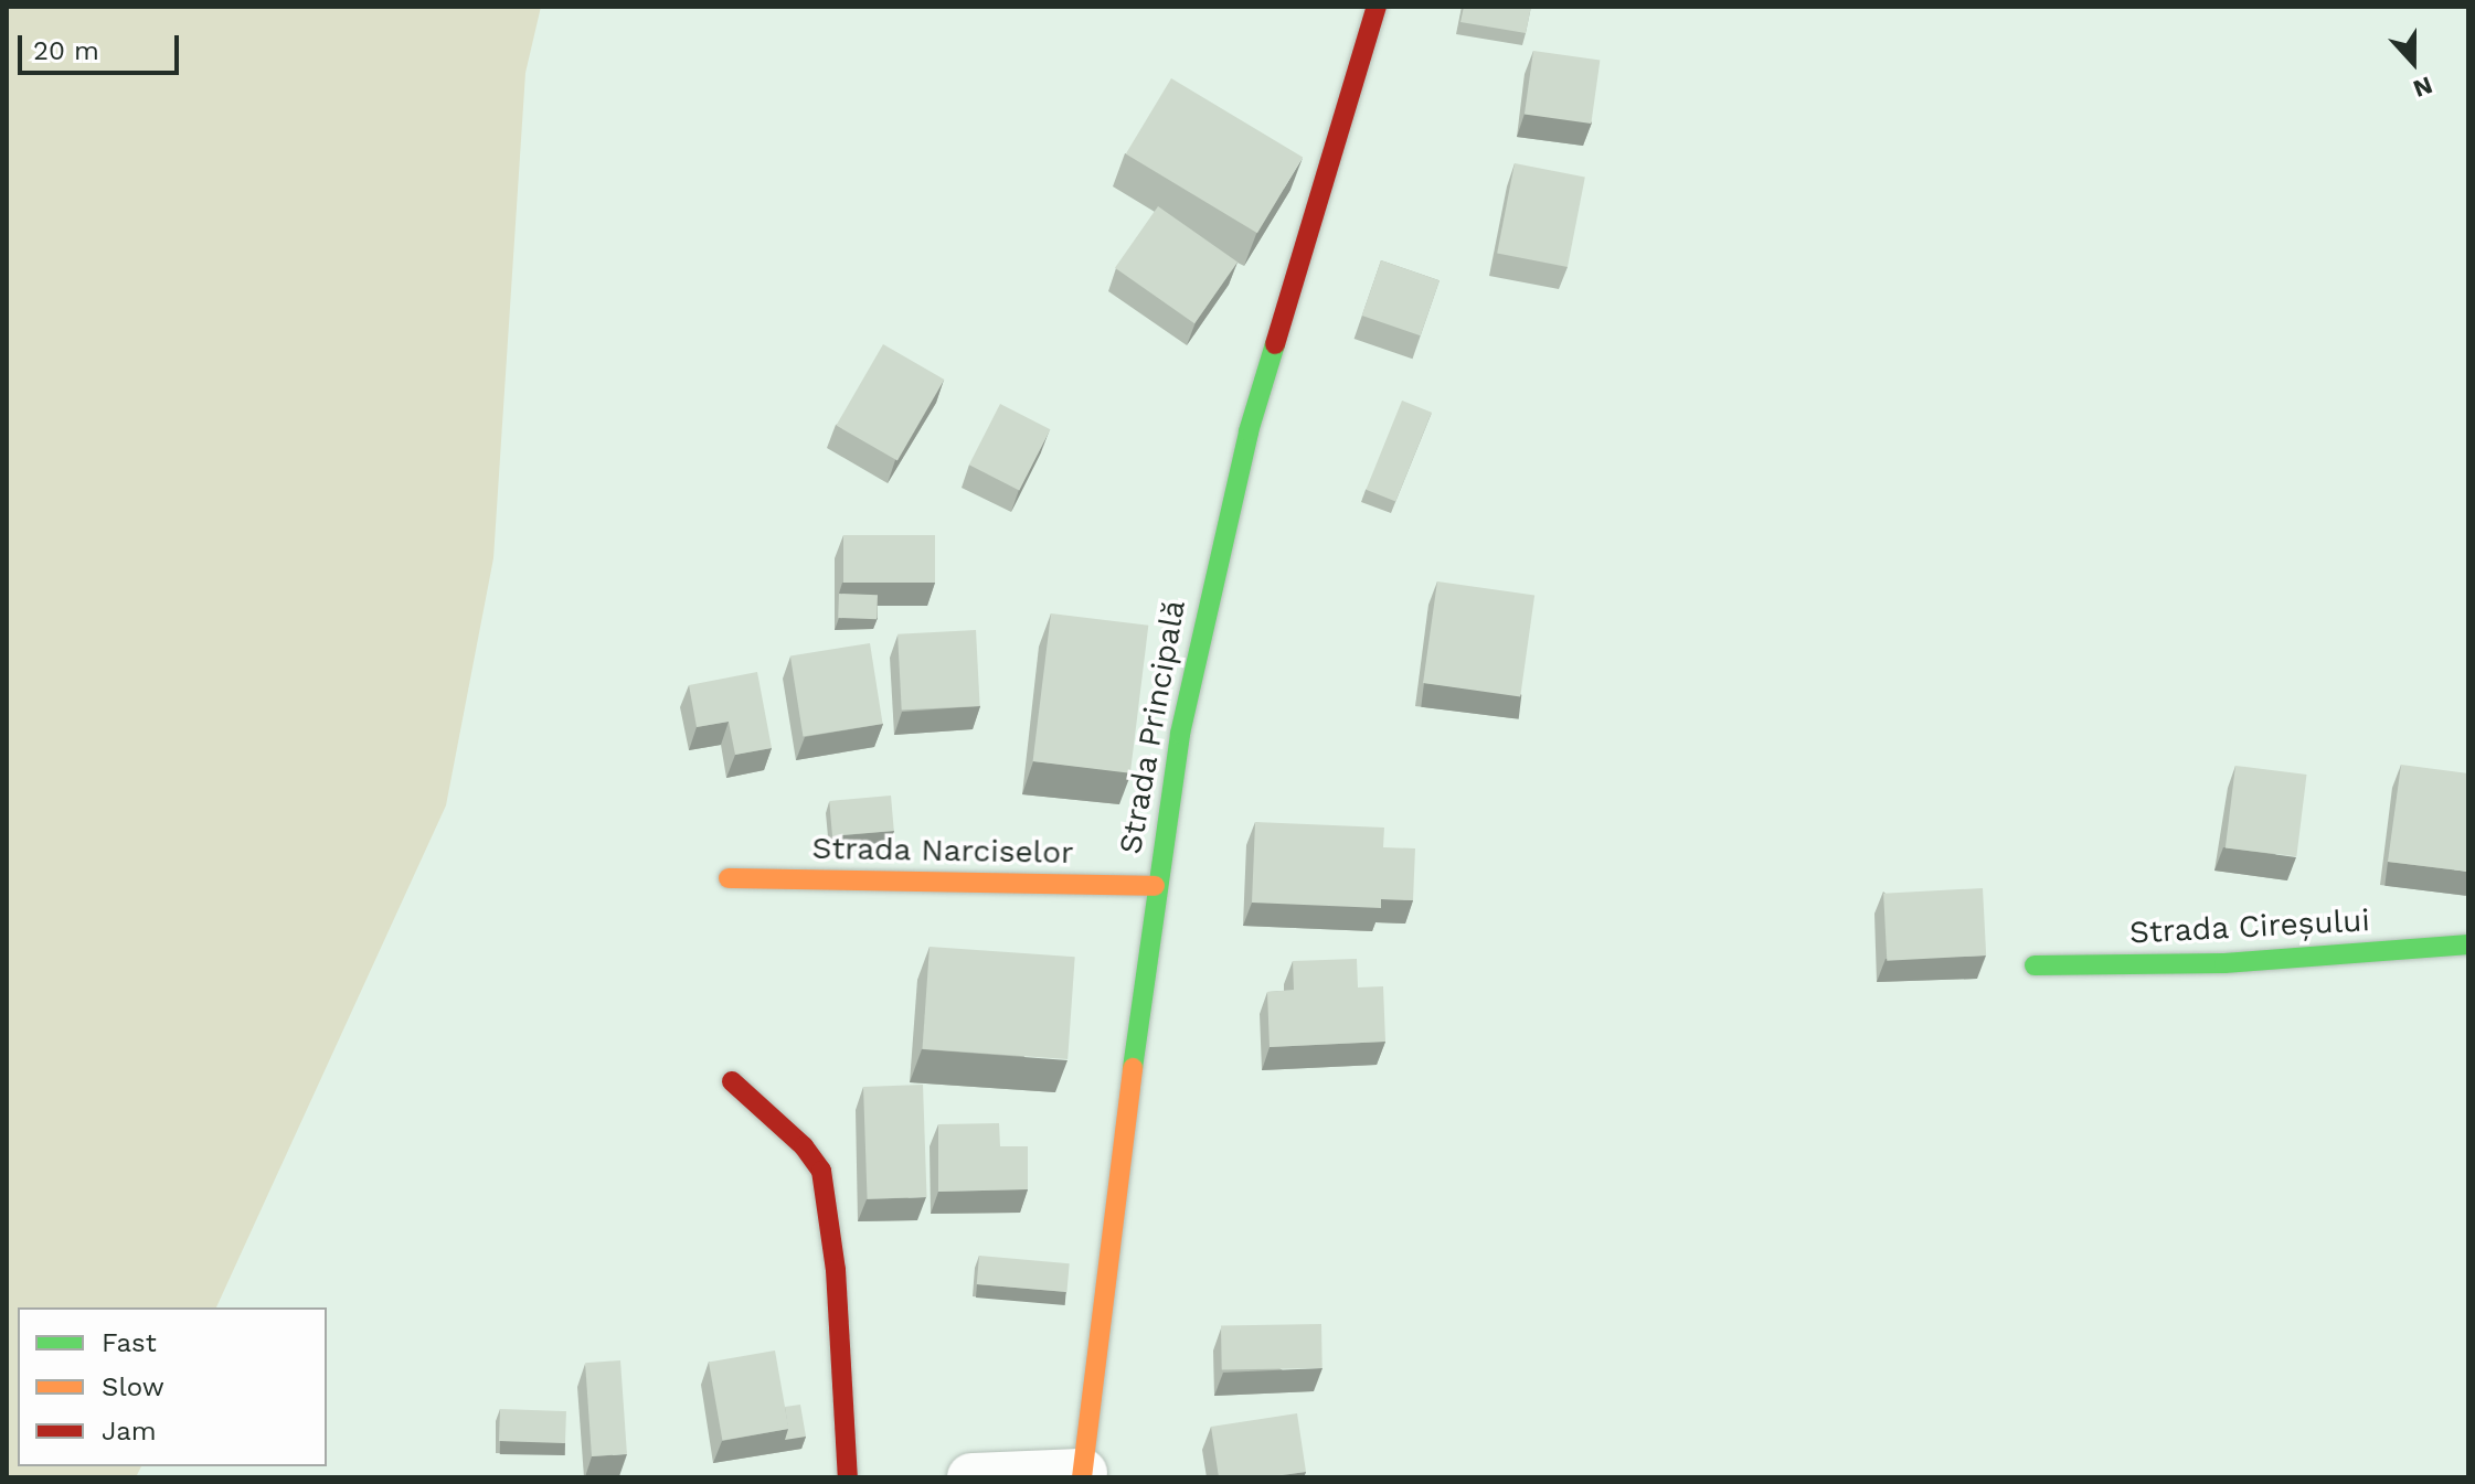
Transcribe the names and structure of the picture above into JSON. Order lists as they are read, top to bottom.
{
  "streets": {
    "main road": ["Strada Principală", "Strada Narciselor", "Strada Cireșului"]
  },
  "crossings": [
    ["Strada Principală", "Strada Narciselor"]
  ],
  "legend": ["Fast", "Slow", "Jam"],
  "scale_bar": "20 m",
  "north": "bottom"
}
